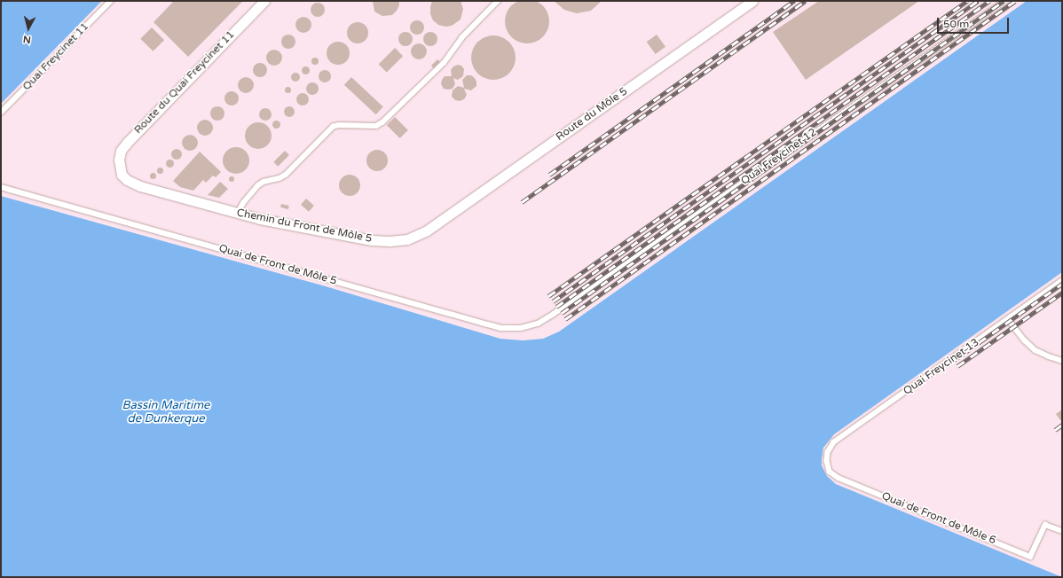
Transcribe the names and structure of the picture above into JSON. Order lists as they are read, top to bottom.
{
  "streets": {
    "street": ["Route du Quai Freycinet 11", "Route du Môle 5", "Chemin du Front de Môle 5"],
    "lane": [
      "Quai Freycinet 11",
      "Quai Freycinet 12",
      "Quai de Front de Môle 5",
      "Quai Freycinet 13",
      "Quai de Front de Môle 6"
    ]
  },
  "crossings": [
    ["Route du Quai Freycinet 11", "Chemin du Front de Môle 5"],
    ["Route du Môle 5", "Chemin du Front de Môle 5"],
    ["Quai Freycinet 12", "Quai de Front de Môle 5"],
    ["Quai Freycinet 13", "Quai de Front de Môle 6"]
  ],
  "water": ["Bassin Maritime de Dunkerque"],
  "scale_bar": "50 m",
  "north": "bottom"
}
